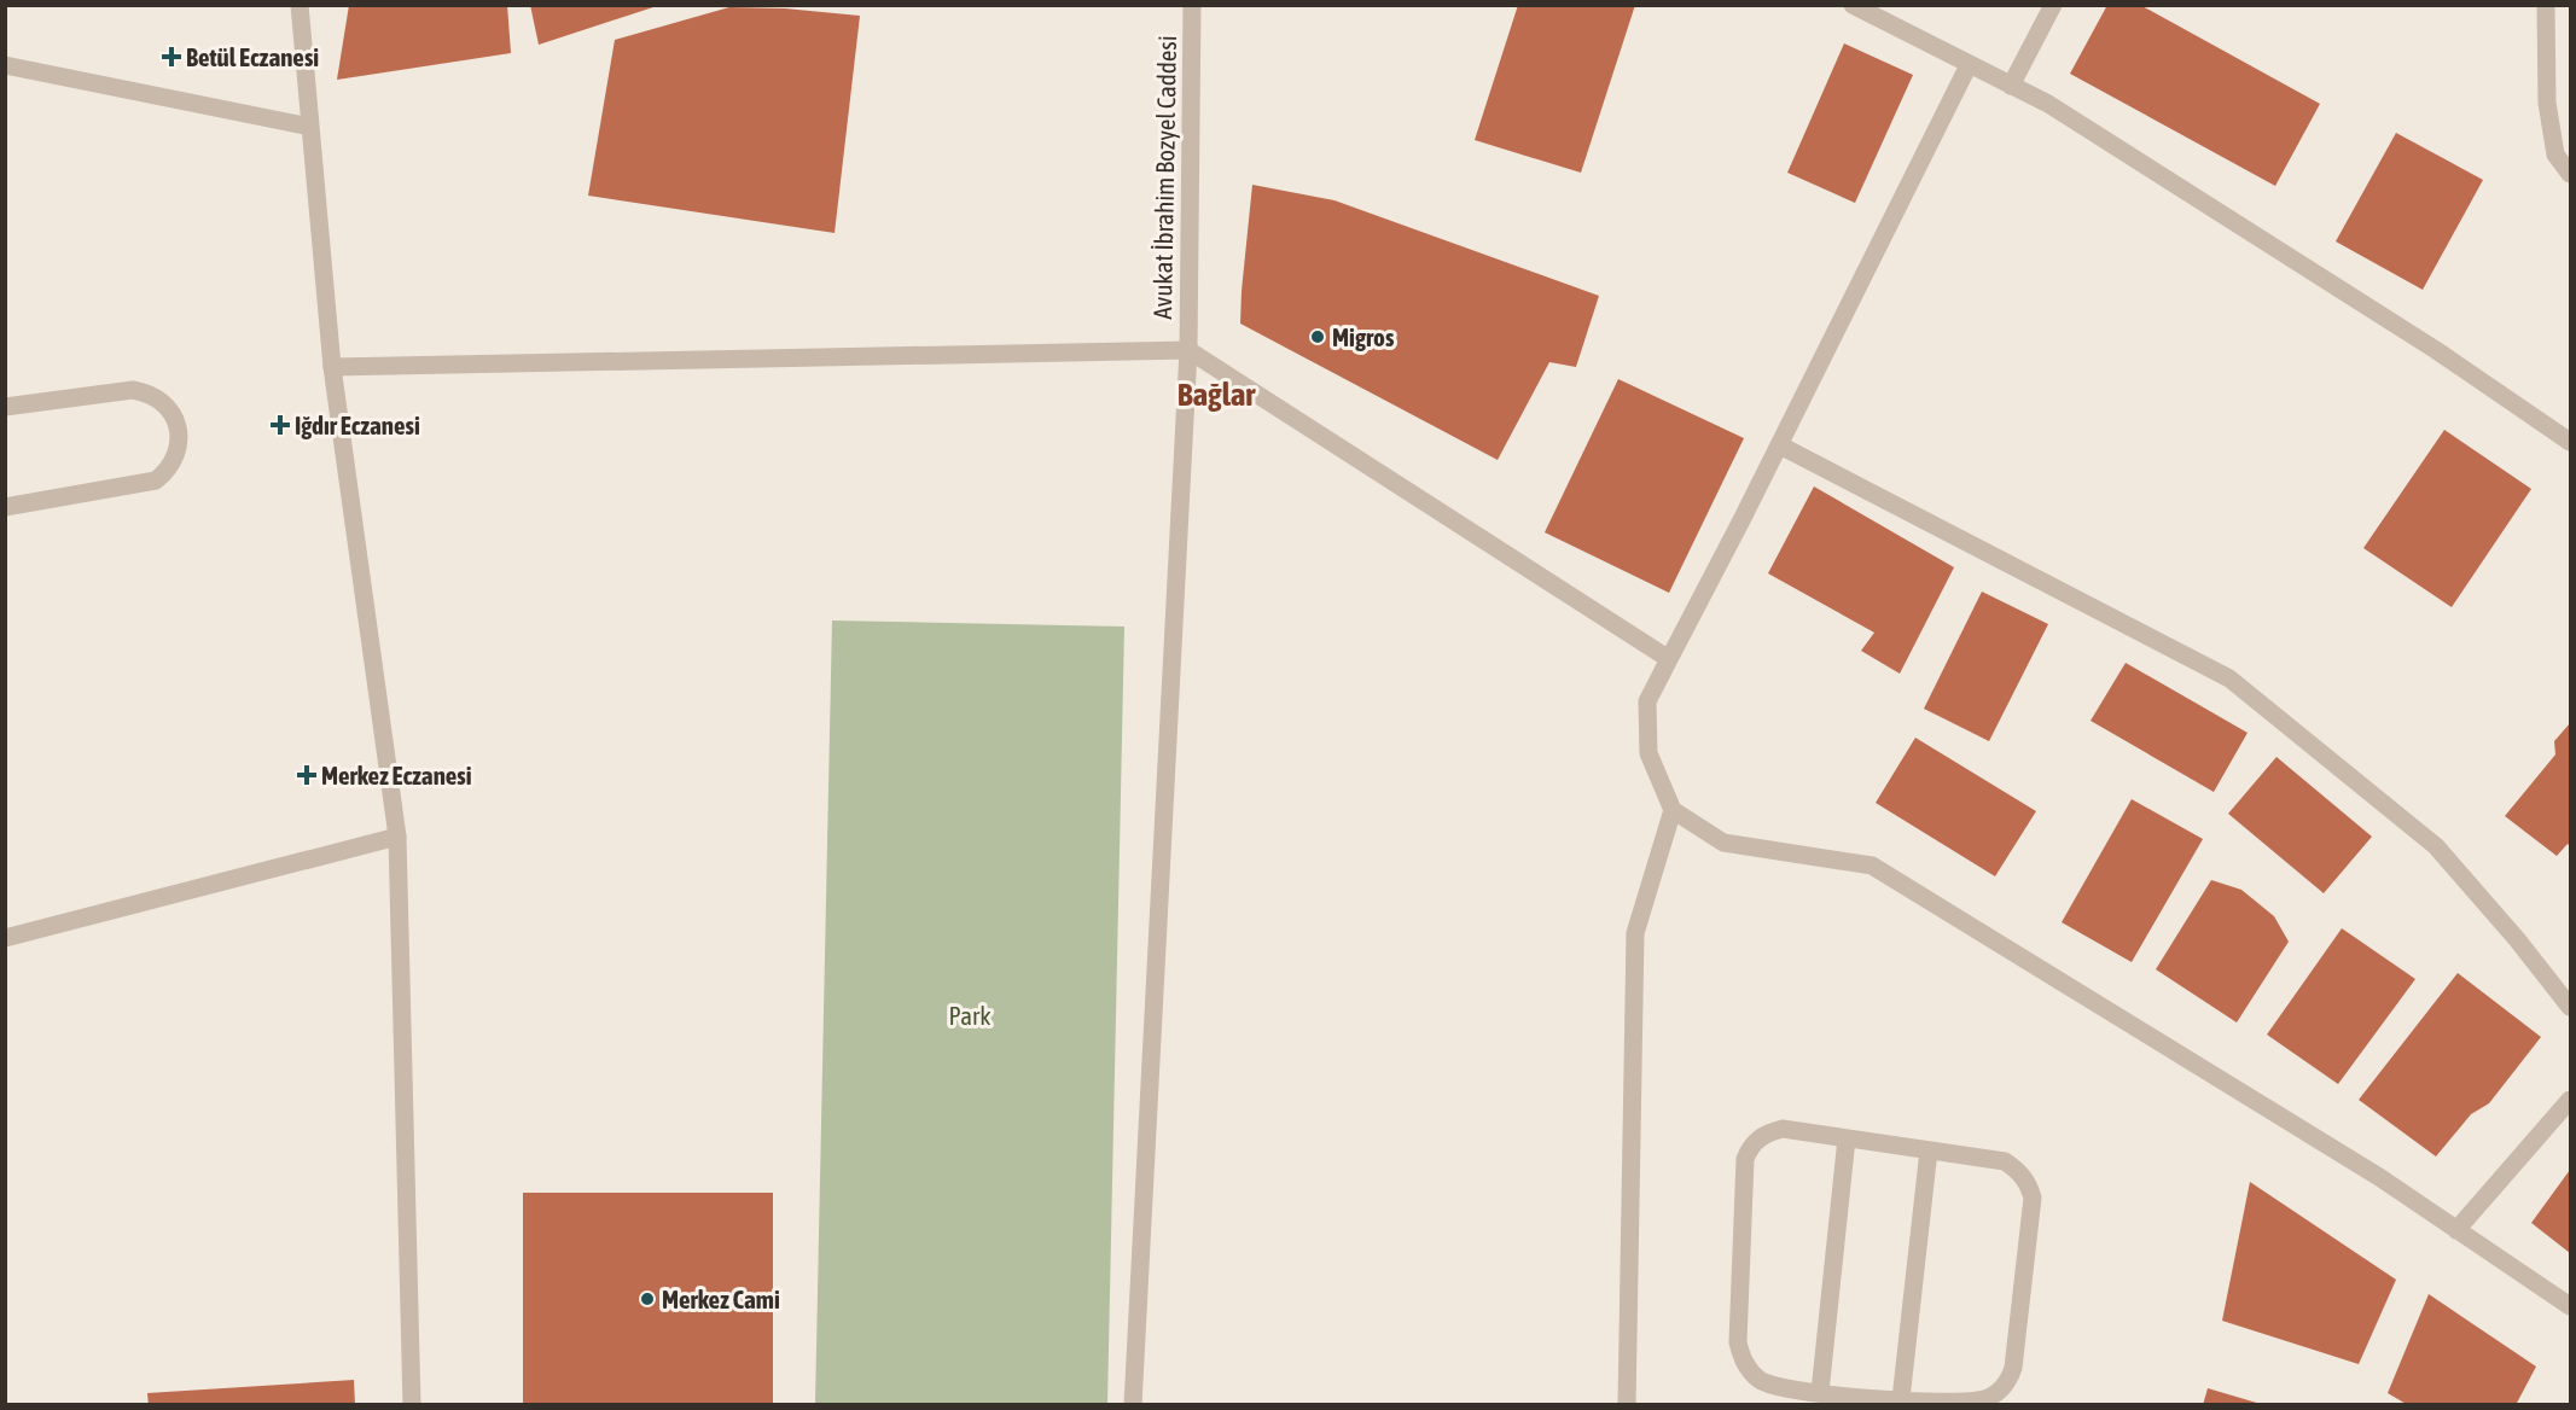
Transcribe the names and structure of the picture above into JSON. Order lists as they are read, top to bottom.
{
  "streets": {
    "street": ["Avukat İbrahim Bozyel Caddesi"]
  },
  "districts": ["Bağlar"],
  "parks": ["Park"],
  "places": {
    "health": ["Betül Eczanesi", "Iğdır Eczanesi", "Merkez Eczanesi"],
    "other": ["Migros", "Merkez Cami"]
  }
}
